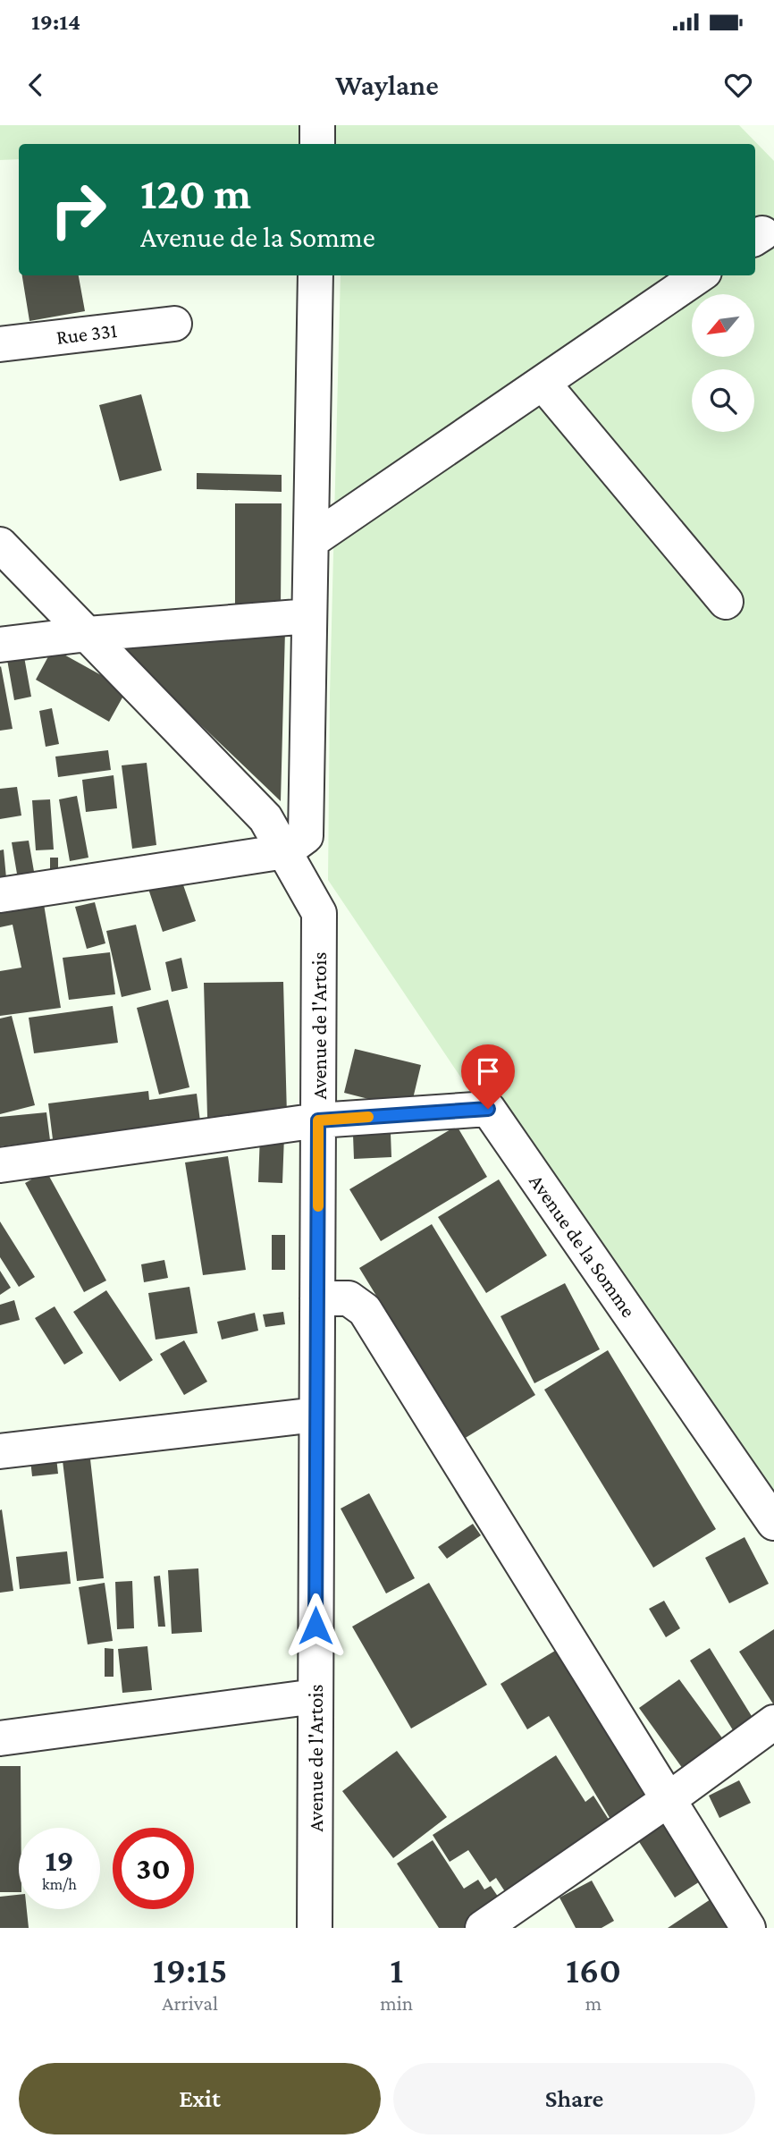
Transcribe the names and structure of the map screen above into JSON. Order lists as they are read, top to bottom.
{
  "streets": {
    "street": ["Rue 331", "Avenue de l'Artois", "Avenue de la Somme"]
  },
  "crossings": [
    ["Avenue de l'Artois", "Avenue de la Somme"]
  ],
  "north": "bottom left",
  "page": {
    "status": "19:14",
    "header": "Waylane",
    "turn": ["120 m", "Avenue de la Somme"],
    "speed": "19 km/h",
    "limit": "30",
    "eta": [
      "19:15",
      "Arrival",
      "1",
      "min",
      "160",
      "m"
    ],
    "buttons": ["Exit", "Share"]
  }
}
